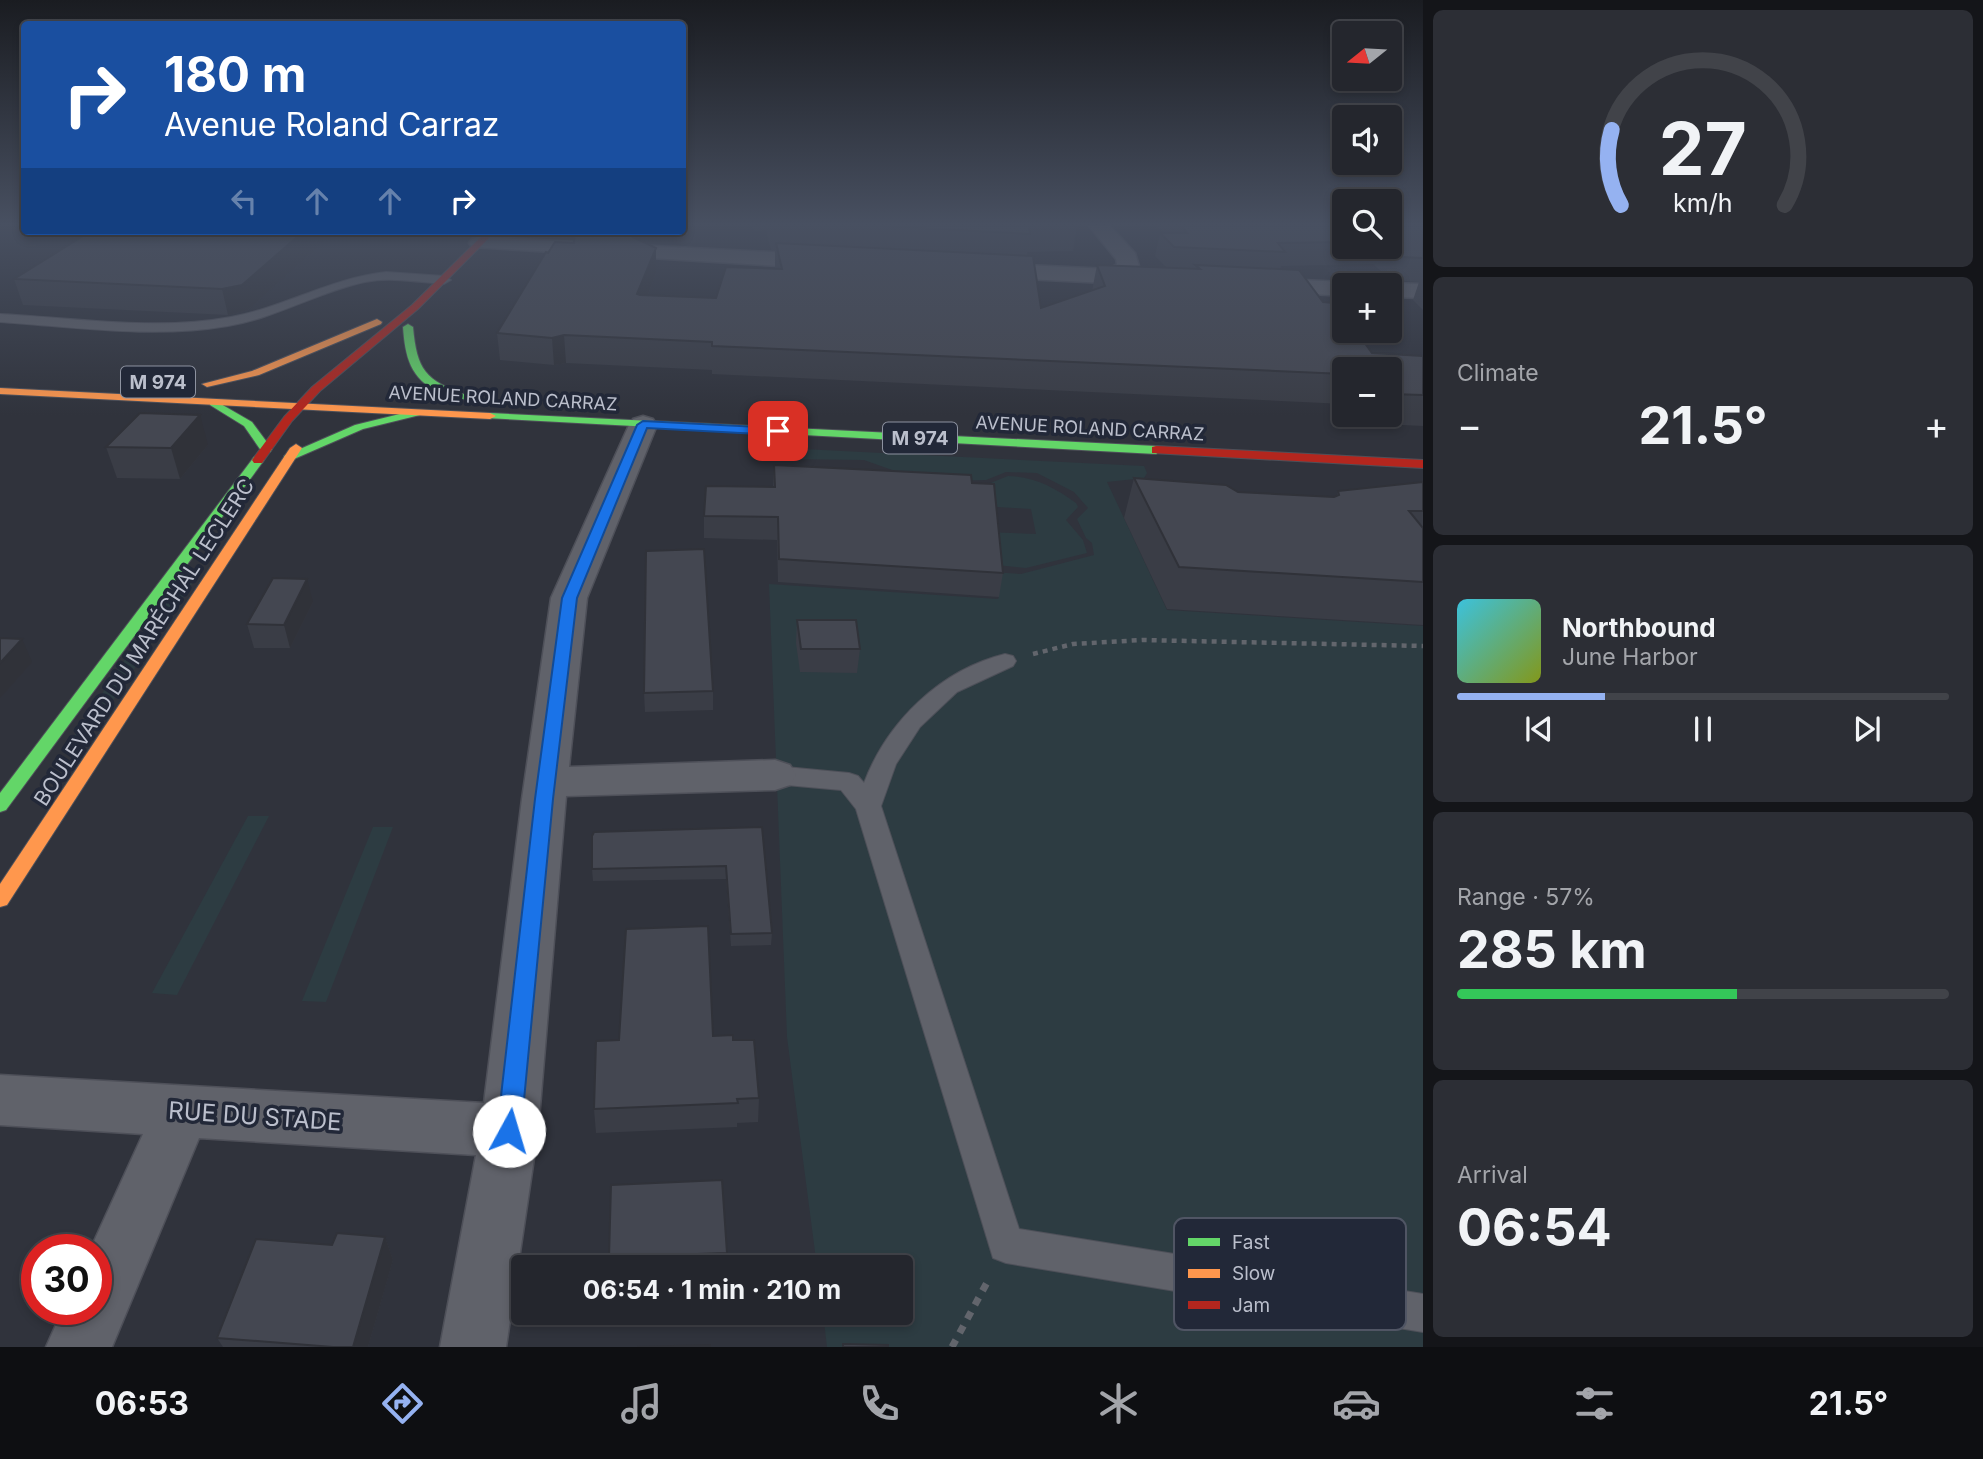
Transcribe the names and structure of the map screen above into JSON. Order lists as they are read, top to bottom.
{
  "streets": {
    "main road": ["M 974", "AVENUE ROLAND CARRAZ", "BOULEVARD DU MARÉCHAL LECLERC"],
    "street": ["RUE DU STADE"]
  },
  "crossings": [
    ["M 974", "BOULEVARD DU MARÉCHAL LECLERC"],
    ["AVENUE ROLAND CARRAZ", "BOULEVARD DU MARÉCHAL LECLERC"]
  ],
  "legend": ["Fast", "Slow", "Jam"],
  "north": "left",
  "page": {
    "map_buttons": ["+", "−"],
    "turn": ["180 m", "Avenue Roland Carraz"],
    "tile": [
      "Climate",
      ["Range · 57%", "285 km"],
      ["Arrival", "06:54"]
    ],
    "heat": ["−", "21.5°", "+"],
    "song": ["Northbound", "June Harbor"],
    "limit": "30",
    "trip": "06:54 · 1 min · 210 m",
    "tabs": ["06:53", "21.5°"],
    "gauge": ["27", "km/h"]
  }
}
